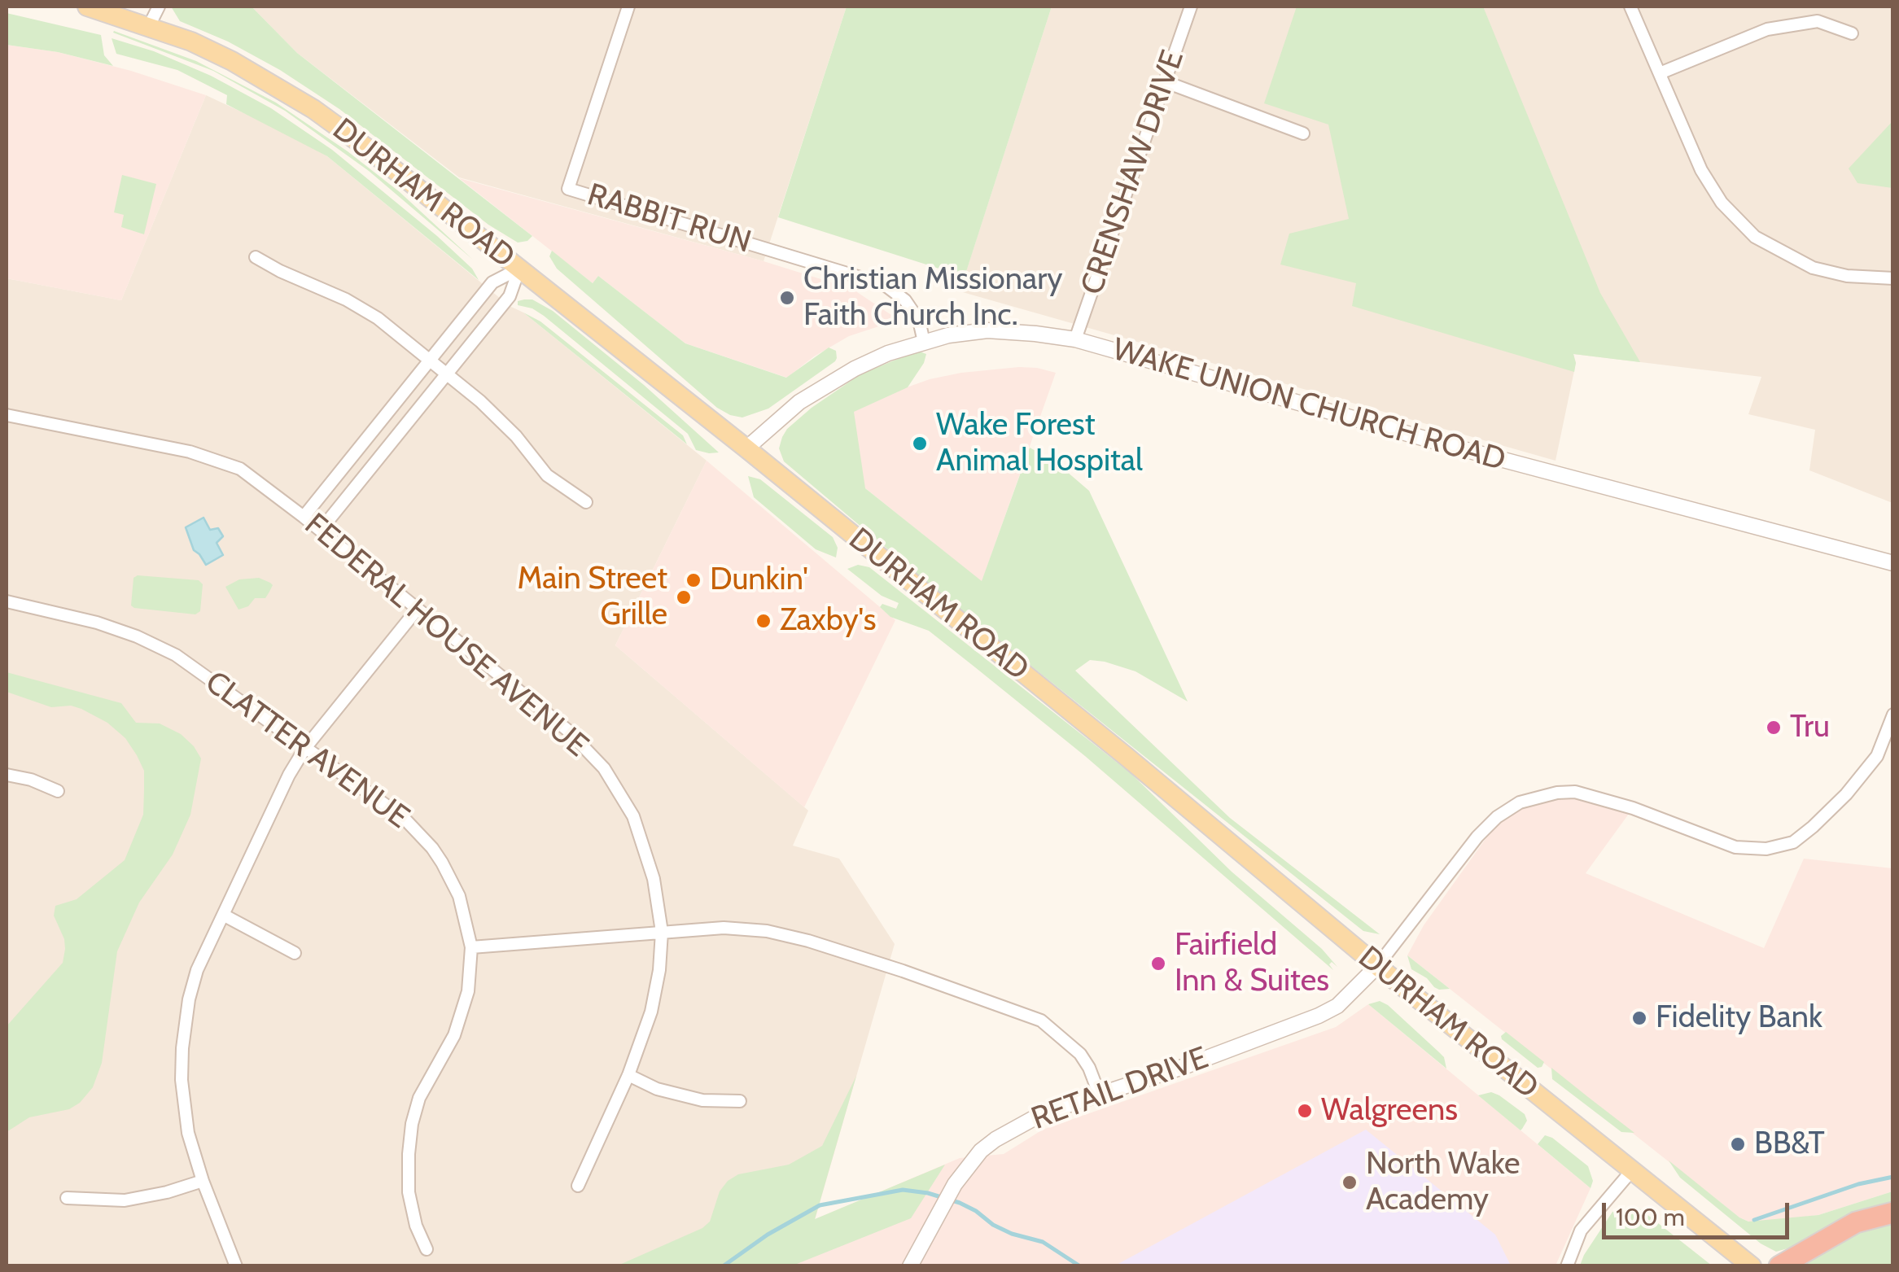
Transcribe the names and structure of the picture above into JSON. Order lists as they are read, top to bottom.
{
  "streets": {
    "main road": ["DURHAM ROAD"],
    "street": [
      "CRENSHAW DRIVE",
      "RABBIT RUN",
      "WAKE UNION CHURCH ROAD",
      "FEDERAL HOUSE AVENUE",
      "CLATTER AVENUE",
      "RETAIL DRIVE"
    ]
  },
  "crossings": [
    ["CRENSHAW DRIVE", "WAKE UNION CHURCH ROAD"],
    ["DURHAM ROAD", "WAKE UNION CHURCH ROAD"],
    ["DURHAM ROAD", "RETAIL DRIVE"],
    ["RABBIT RUN", "WAKE UNION CHURCH ROAD"]
  ],
  "places": [
    "Christian Missionary Faith Church Inc.",
    "Wake Forest Animal Hospital",
    "Dunkin'",
    "Main Street Grille",
    "Zaxby's",
    "Tru",
    "Fairfield Inn & Suites",
    "Fidelity Bank",
    "Walgreens",
    "BB&T",
    "North Wake Academy"
  ],
  "scale_bar": "100 m"
}
